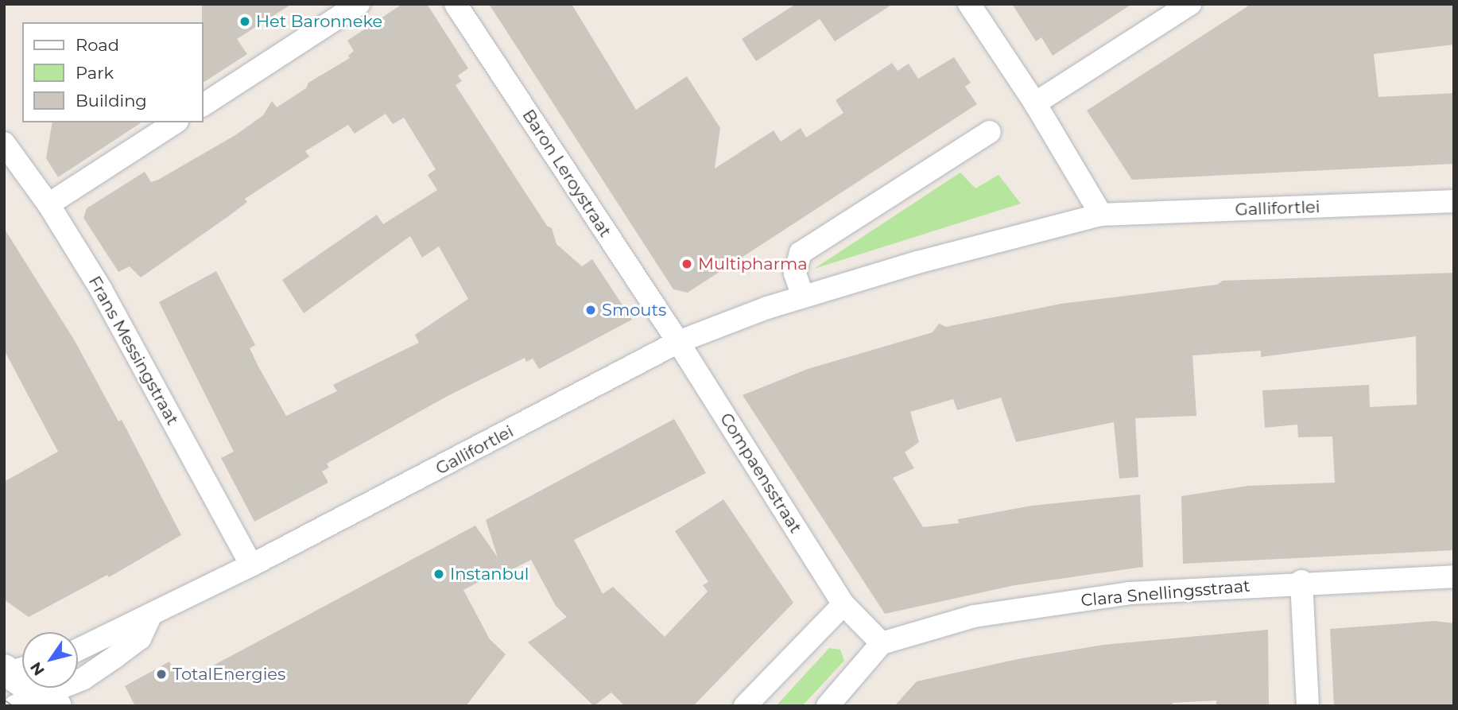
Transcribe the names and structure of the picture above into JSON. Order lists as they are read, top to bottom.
{
  "streets": {
    "street": [
      "Baron Leroystraat",
      "Gallifortlei",
      "Frans Messingstraat",
      "Compaensstraat",
      "Clara Snellingsstraat"
    ]
  },
  "crossings": [
    ["Baron Leroystraat", "Gallifortlei"],
    ["Baron Leroystraat", "Compaensstraat"],
    ["Gallifortlei", "Frans Messingstraat"],
    ["Gallifortlei", "Compaensstraat"]
  ],
  "places": [
    "Het Baronneke",
    "Multipharma",
    "Smouts",
    "Instanbul",
    "TotalEnergies"
  ],
  "legend": ["Road", "Park", "Building"],
  "north": "bottom left"
}
